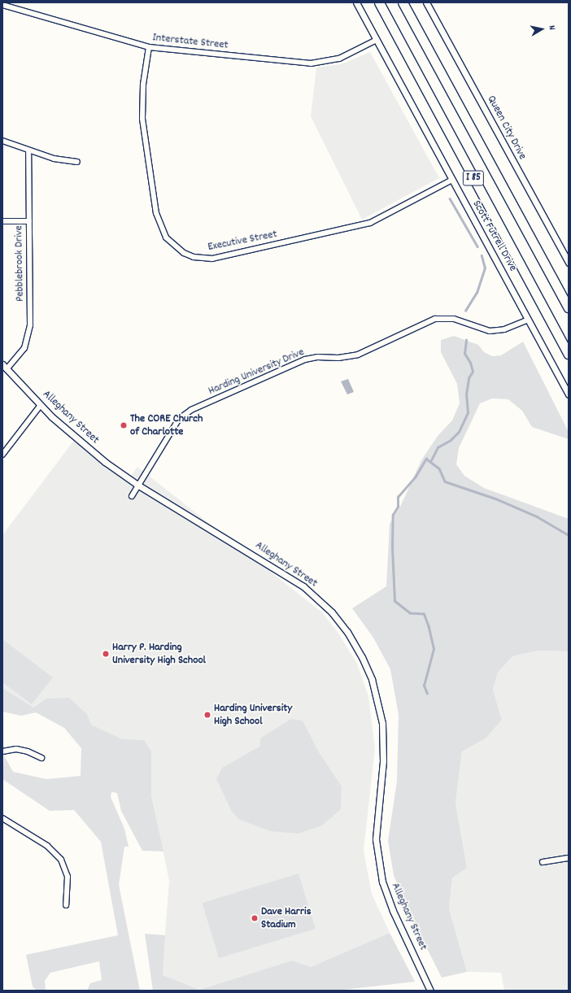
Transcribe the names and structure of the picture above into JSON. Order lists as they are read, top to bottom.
{
  "streets": {
    "highway": ["I 85"],
    "street": [
      "Interstate Street",
      "Queen City Drive",
      "Scott Futrell Drive",
      "Executive Street",
      "Pebblebrook Drive",
      "Harding University Drive",
      "Alleghany Street"
    ]
  },
  "crossings": [
    ["Interstate Street", "Scott Futrell Drive"],
    ["Interstate Street", "Executive Street"],
    ["Scott Futrell Drive", "Executive Street"],
    ["Scott Futrell Drive", "Harding University Drive"],
    ["Pebblebrook Drive", "Alleghany Street"],
    ["Harding University Drive", "Alleghany Street"]
  ],
  "places": [
    "The CORE Church of Charlotte",
    "Harry P. Harding University High School",
    "Harding University High School",
    "Dave Harris Stadium"
  ],
  "north": "right"
}
